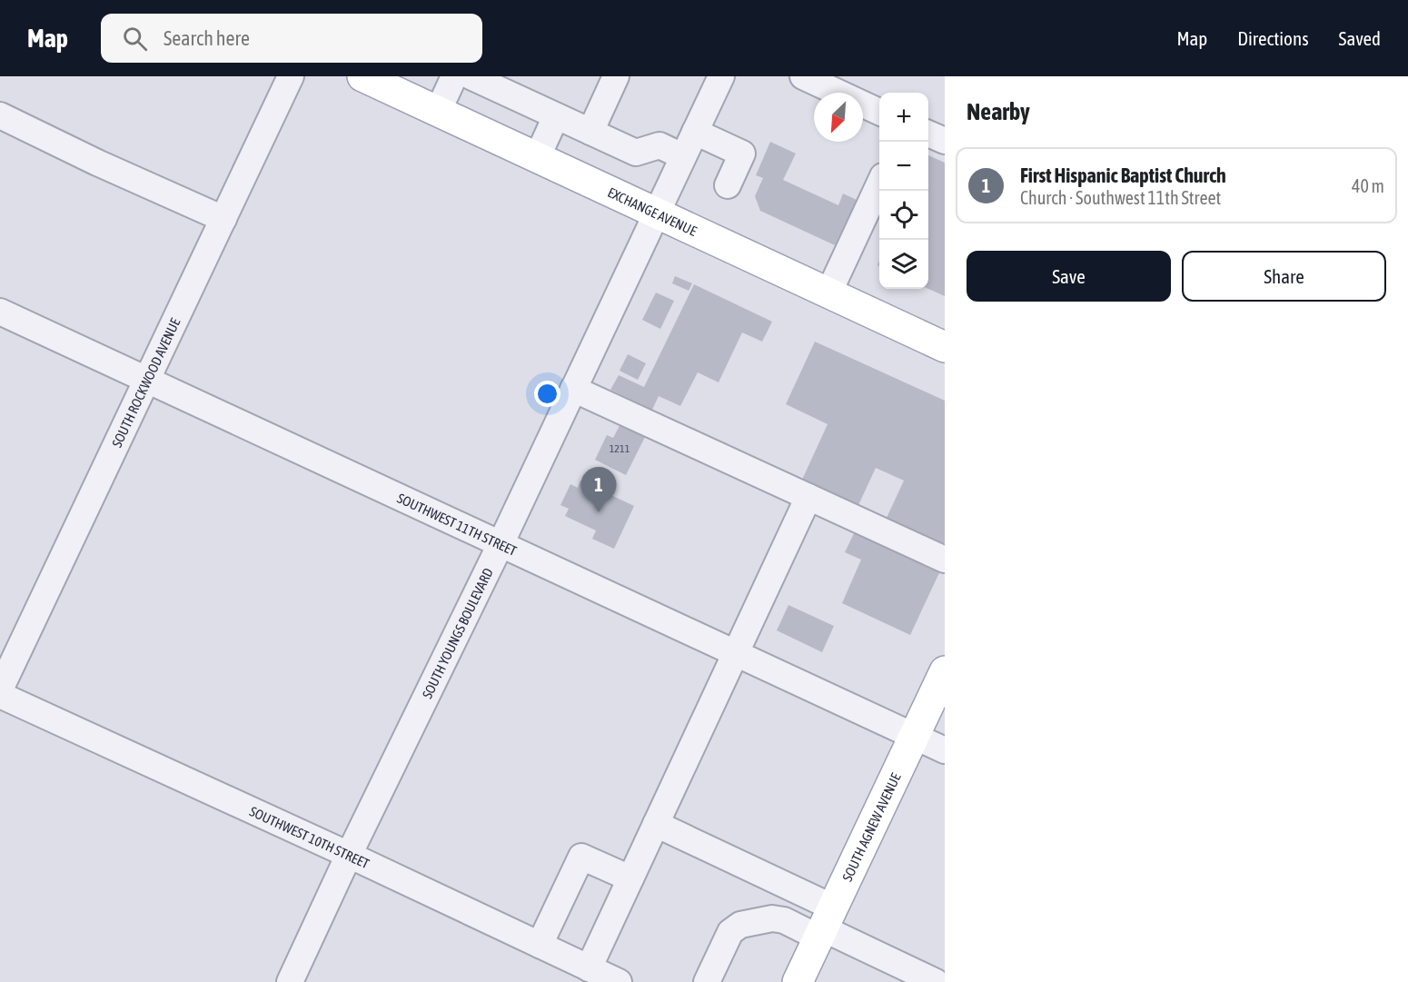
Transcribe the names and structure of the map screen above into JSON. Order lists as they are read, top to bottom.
{
  "streets": {
    "main road": ["EXCHANGE AVENUE", "SOUTH AGNEW AVENUE"],
    "street": [
      "SOUTH ROCKWOOD AVENUE",
      "SOUTHWEST 11TH STREET",
      "SOUTH YOUNGS BOULEVARD",
      "SOUTHWEST 10TH STREET"
    ]
  },
  "crossings": [
    ["EXCHANGE AVENUE", "SOUTH YOUNGS BOULEVARD"],
    ["SOUTH ROCKWOOD AVENUE", "SOUTHWEST 11TH STREET"],
    ["SOUTHWEST 11TH STREET", "SOUTH YOUNGS BOULEVARD"],
    ["SOUTHWEST 11TH STREET", "SOUTH AGNEW AVENUE"],
    ["SOUTH YOUNGS BOULEVARD", "SOUTHWEST 10TH STREET"]
  ],
  "house_numbers": ["1211"],
  "north": "bottom left",
  "page": {
    "header": "Map",
    "search": "Search here",
    "nav": ["Map", "Directions", "Saved"],
    "heading": "Nearby",
    "map_buttons": ["+", "−"],
    "list": [
      {
        "mark": "1",
        "name": "First Hispanic Baptist Church",
        "note": "Church · Southwest 11th Street",
        "value": "40 m"
      }
    ],
    "buttons": ["Save", "Share"],
    "pins": "1"
  }
}
